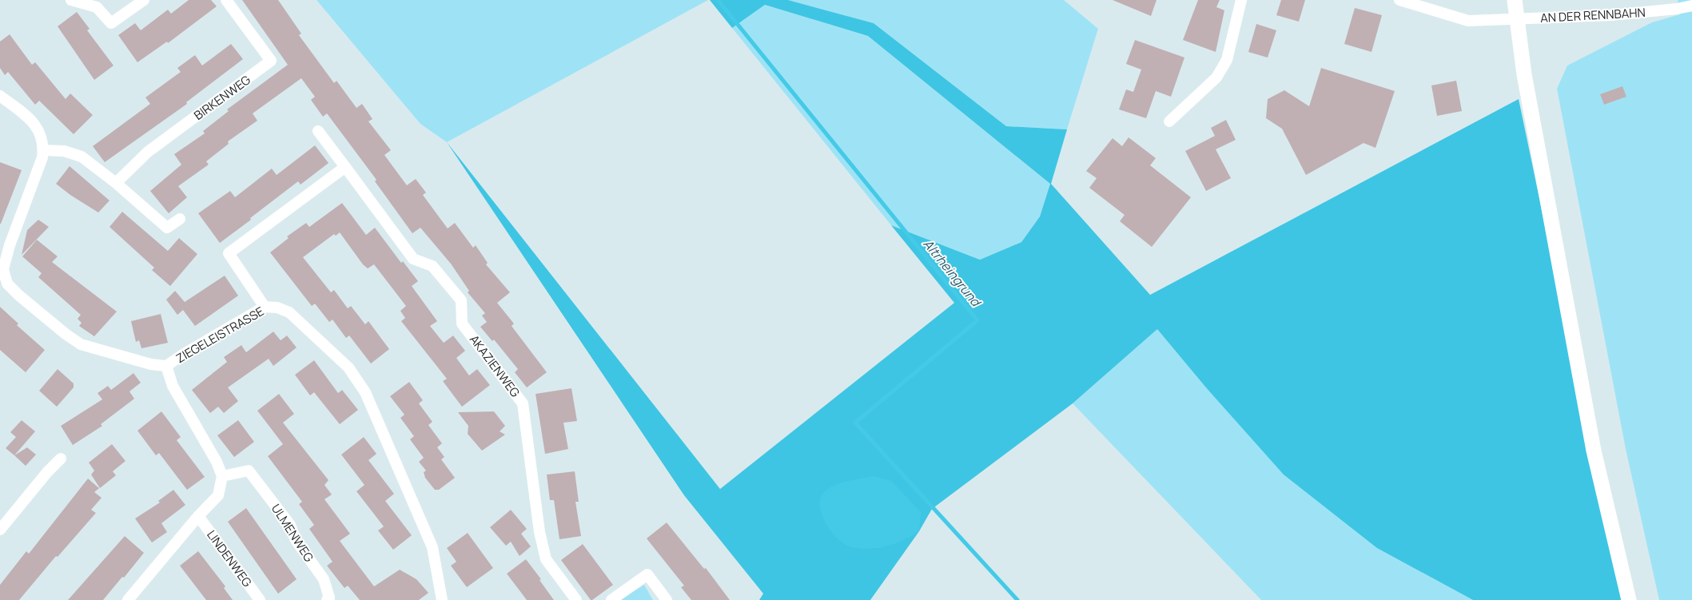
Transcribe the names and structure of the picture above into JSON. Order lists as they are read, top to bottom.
{
  "streets": {
    "street": [
      "AN DER RENNBAHN",
      "BIRKENWEG",
      "ZIEGELEISTRASSE",
      "AKAZIENWEG",
      "ULMENWEG",
      "LINDENWEG"
    ]
  },
  "water": ["Altrheingrund"]
}
